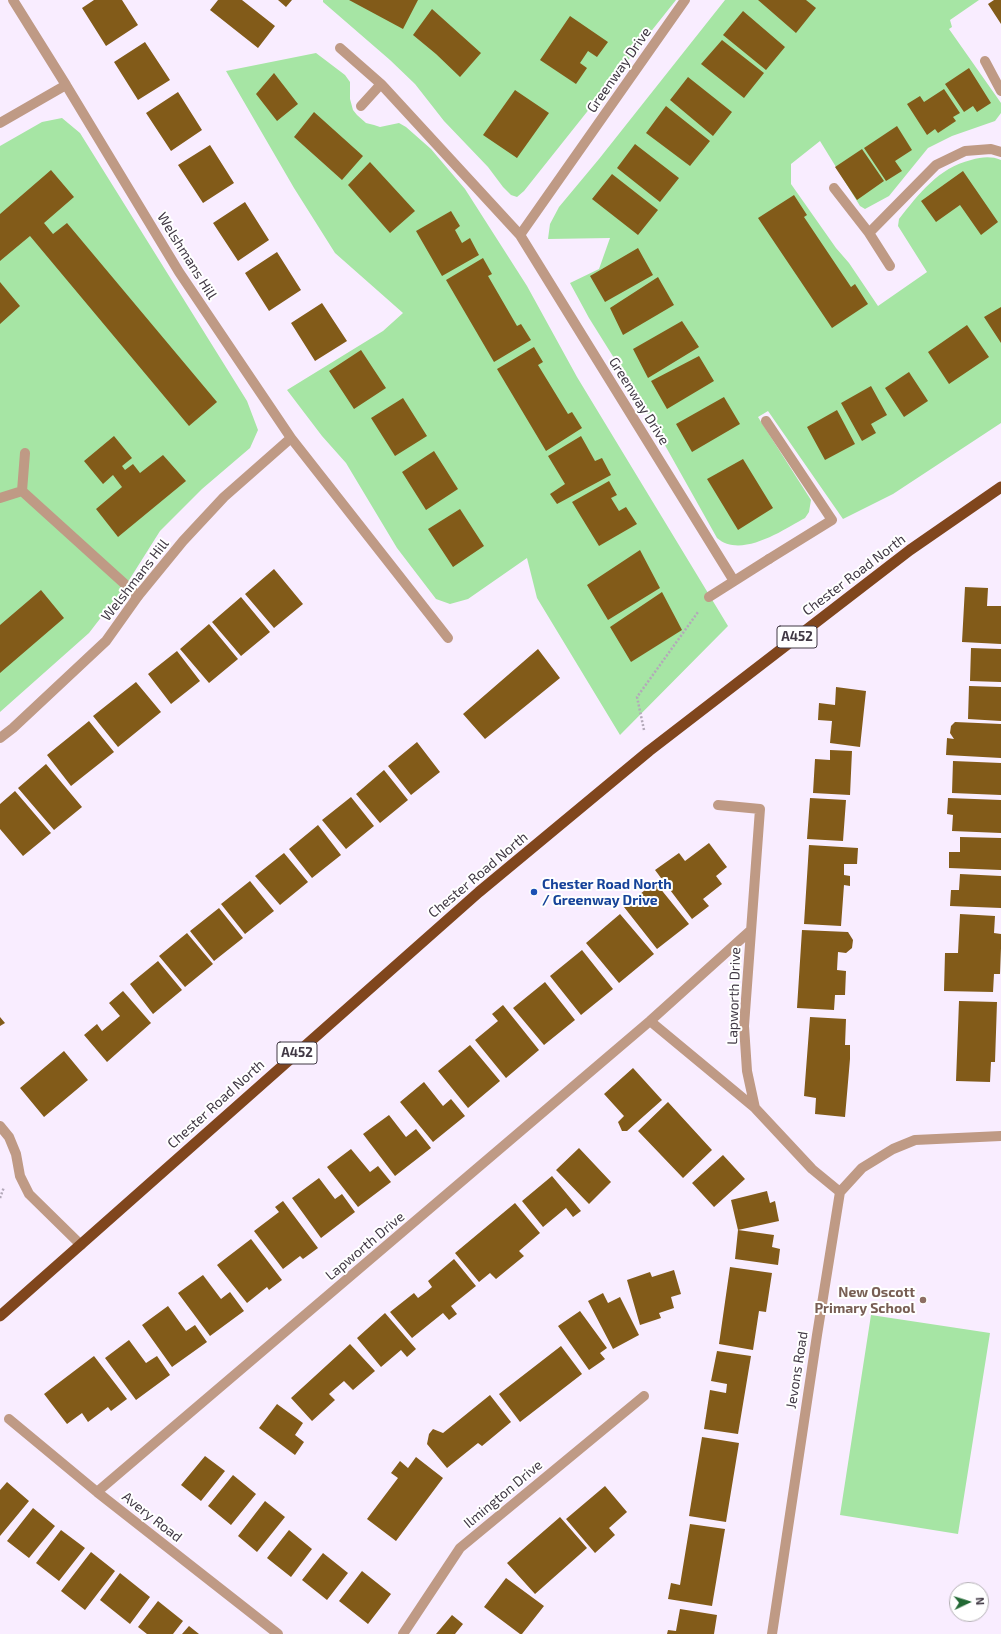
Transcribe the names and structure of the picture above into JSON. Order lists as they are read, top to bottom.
{
  "streets": {
    "highway": ["Chester Road North", "A452"],
    "street": [
      "Greenway Drive",
      "Welshmans Hill",
      "Lapworth Drive",
      "Jevons Road",
      "Ilmington Drive",
      "Avery Road"
    ]
  },
  "crossings": [
    ["Lapworth Drive", "Avery Road"]
  ],
  "places": ["Chester Road North / Greenway Drive", "New Oscott Primary School"],
  "north": "right"
}
